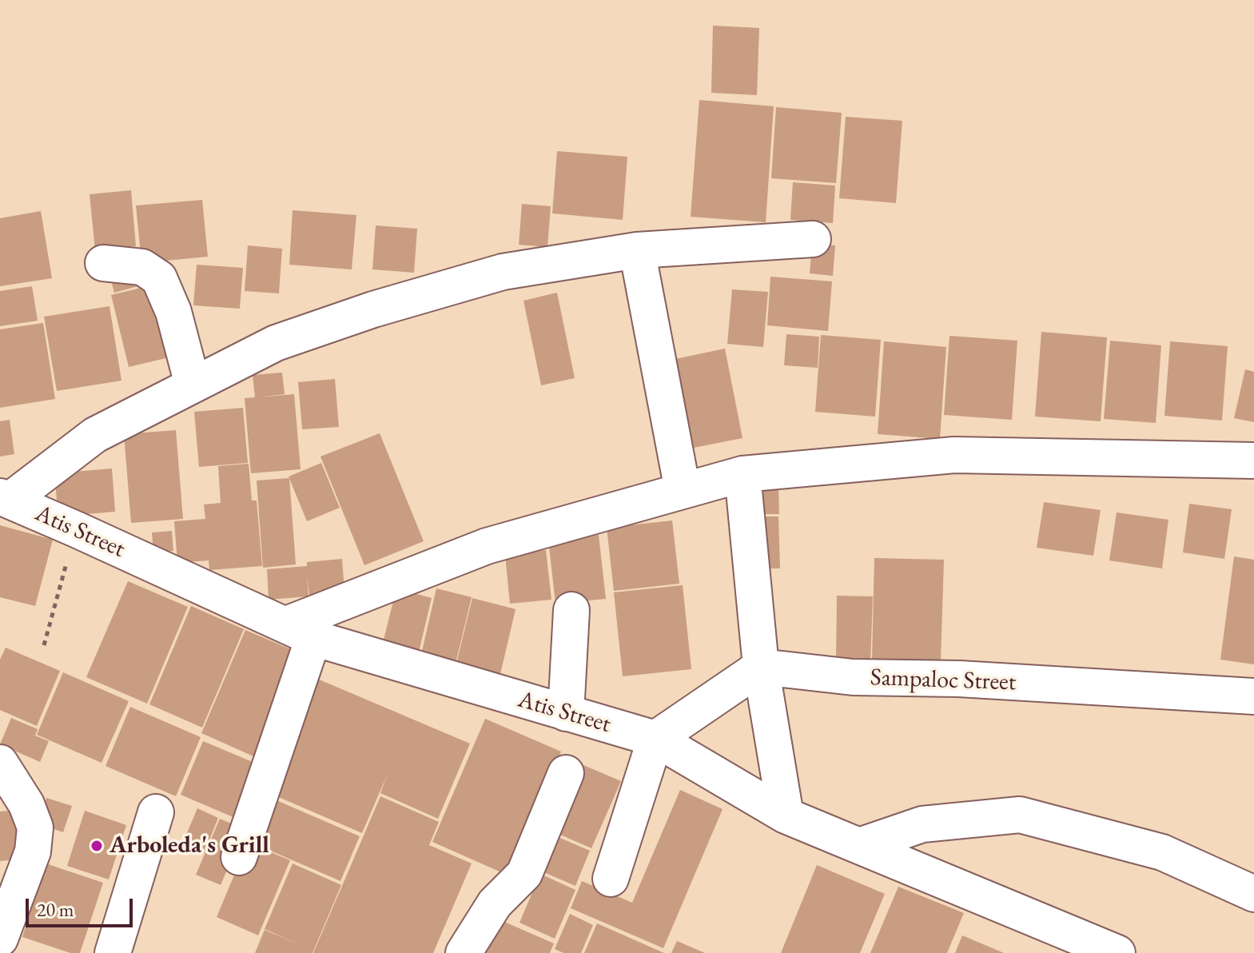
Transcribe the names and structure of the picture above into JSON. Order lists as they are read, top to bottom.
{
  "streets": {
    "street": ["Atis Street", "Sampaloc Street"]
  },
  "places": ["Arboleda's Grill"],
  "scale_bar": "20 m"
}
